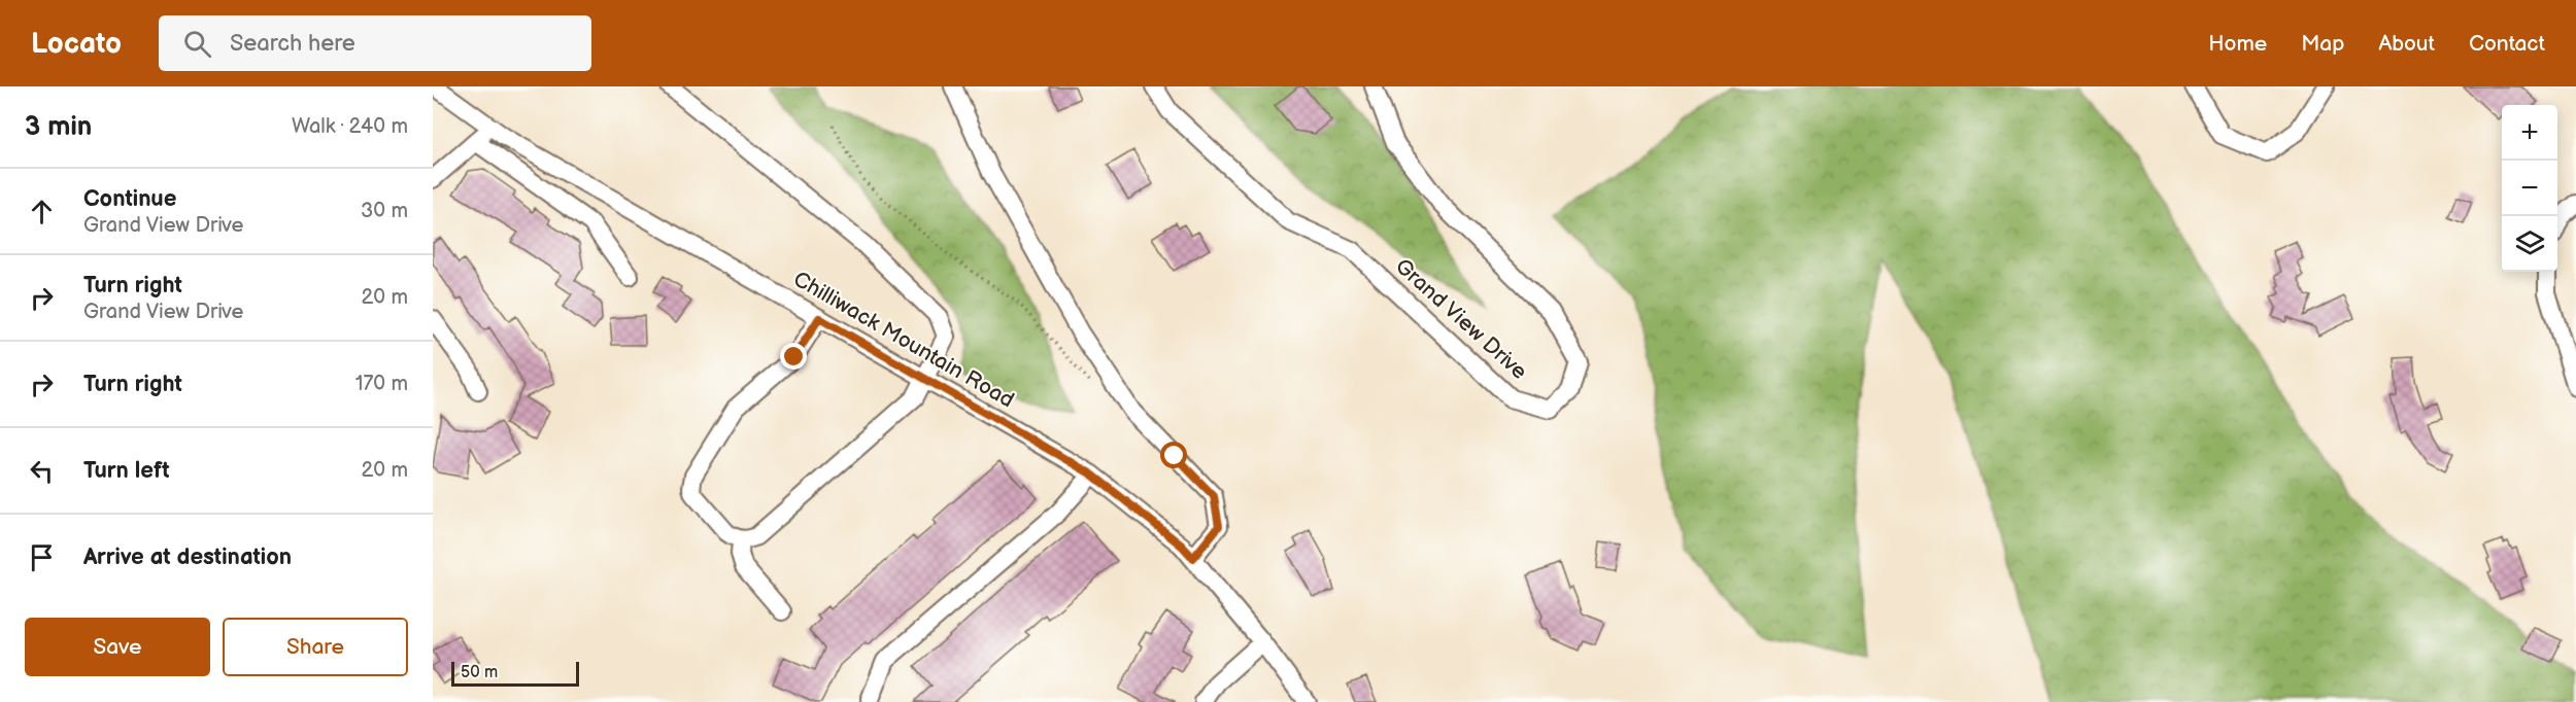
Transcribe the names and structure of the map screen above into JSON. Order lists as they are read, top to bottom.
{
  "streets": {
    "street": ["Grand View Drive", "Chilliwack Mountain Road"]
  },
  "scale_bar": "50 m",
  "page": {
    "header": "Locato",
    "search": "Search here",
    "nav": [
      "Home",
      "Map",
      "About",
      "Contact"
    ],
    "heading": ["3 min", "Walk · 240 m"],
    "map_buttons": ["+", "−"],
    "list": [
      ["Continue", "Grand View Drive", "30 m"],
      ["Turn right", "Grand View Drive", "20 m"],
      ["Turn right", "170 m"],
      ["Turn left", "20 m"],
      "Arrive at destination"
    ],
    "buttons": ["Save", "Share"],
    "scale": "50 m"
  }
}
